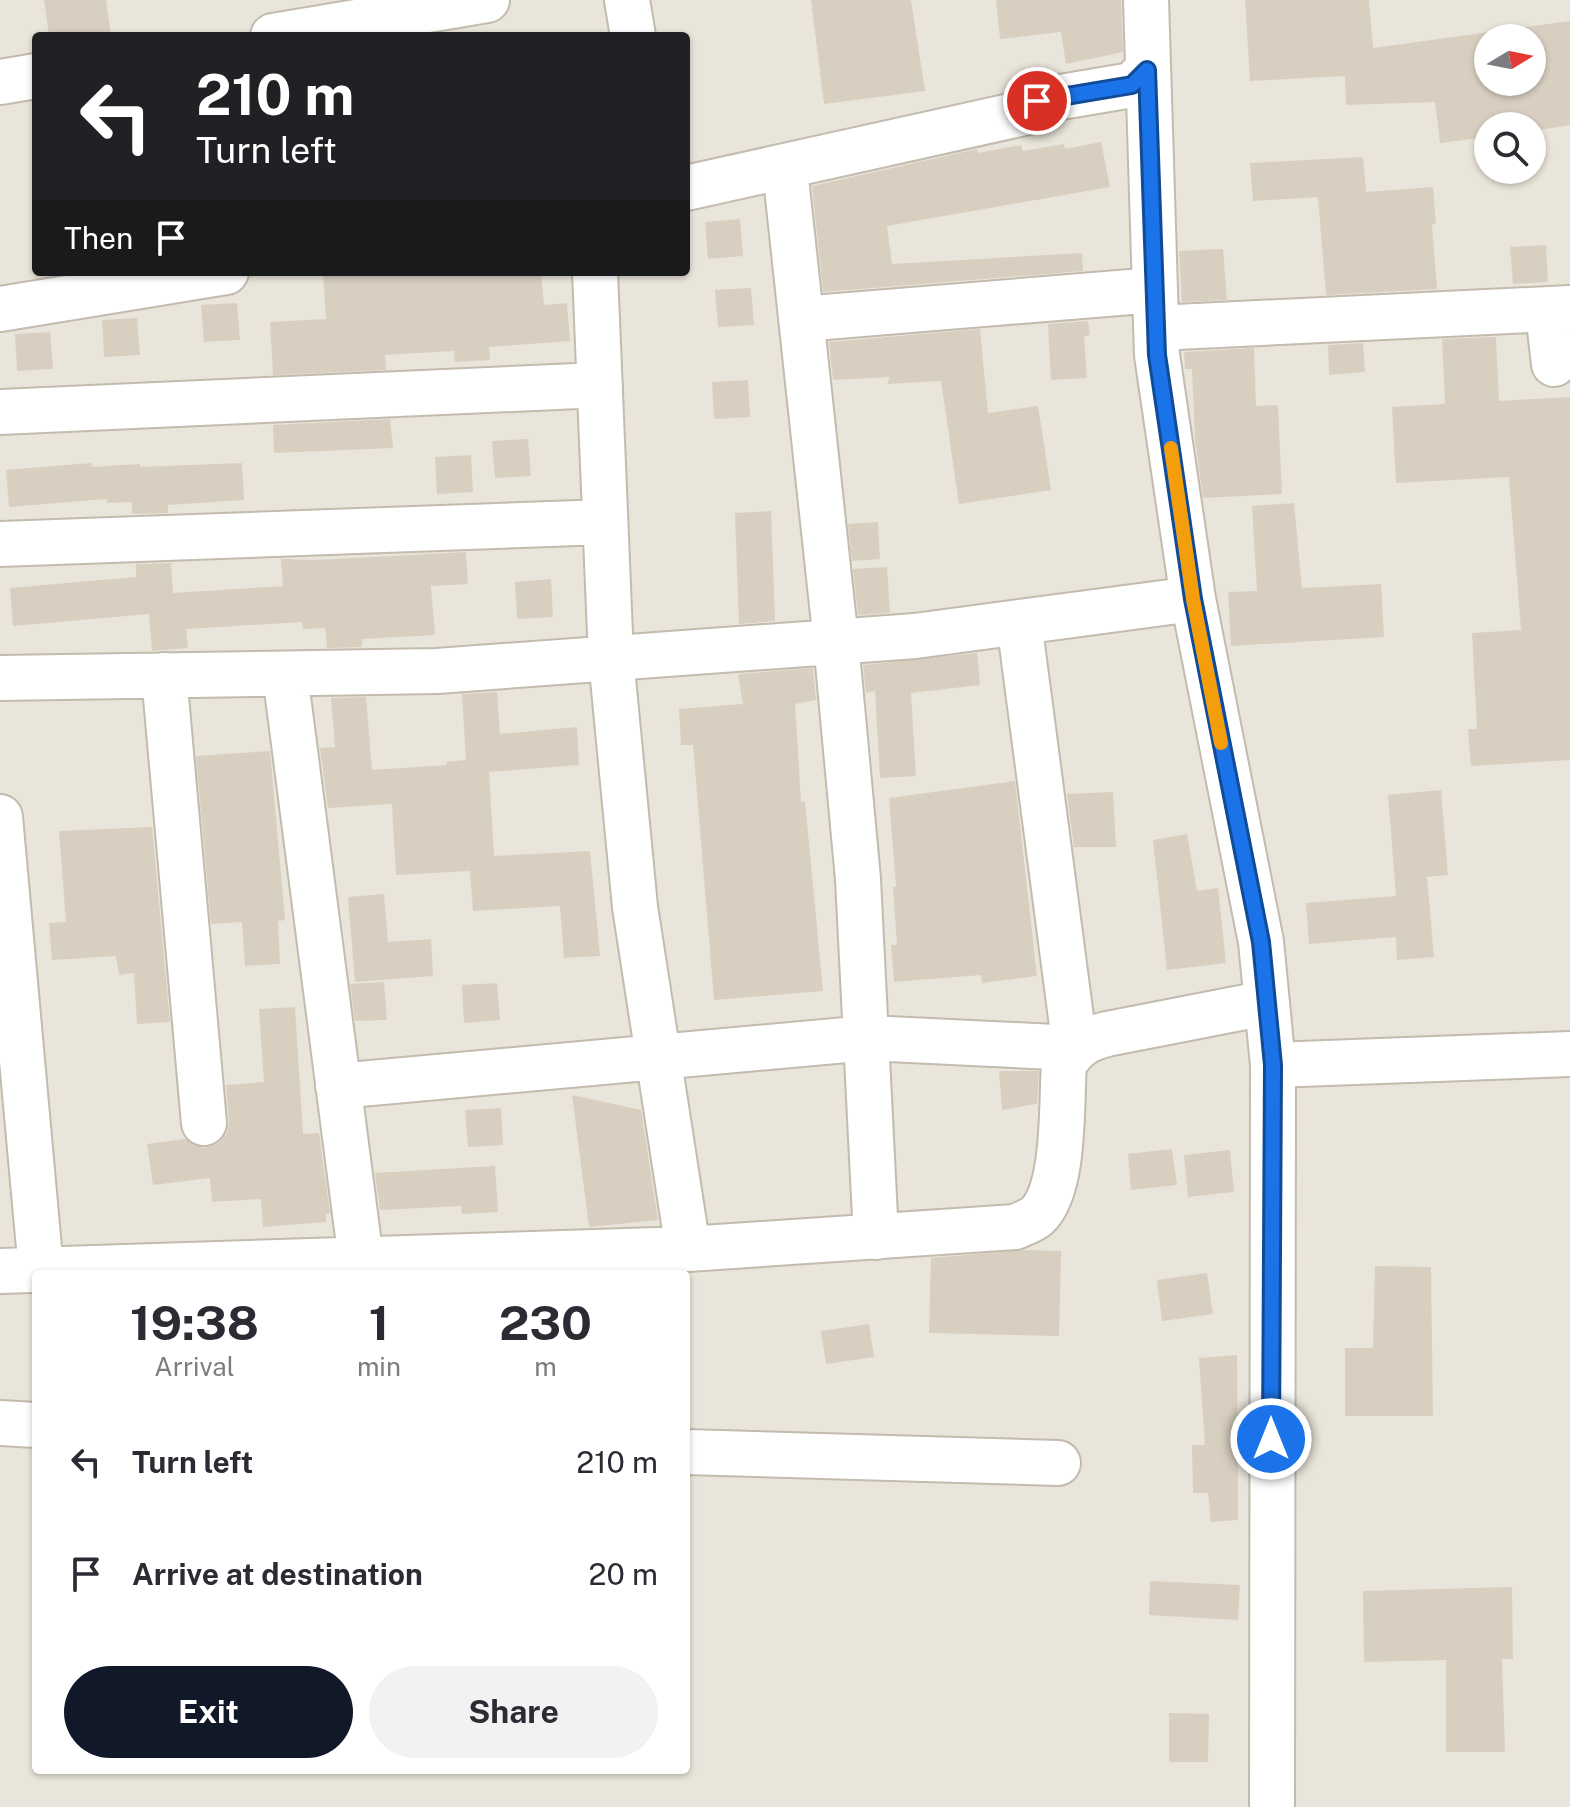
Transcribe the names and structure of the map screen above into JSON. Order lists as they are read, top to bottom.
{
  "north": "right",
  "page": {
    "turn": ["210 m", "Turn left"],
    "then": "Then",
    "eta": [
      "19:38",
      "Arrival",
      "1",
      "min",
      "230",
      "m"
    ],
    "list": [
      {
        "name": "Turn left",
        "value": "210 m"
      },
      {
        "name": "Arrive at destination",
        "value": "20 m"
      }
    ],
    "buttons": ["Exit", "Share"]
  }
}
